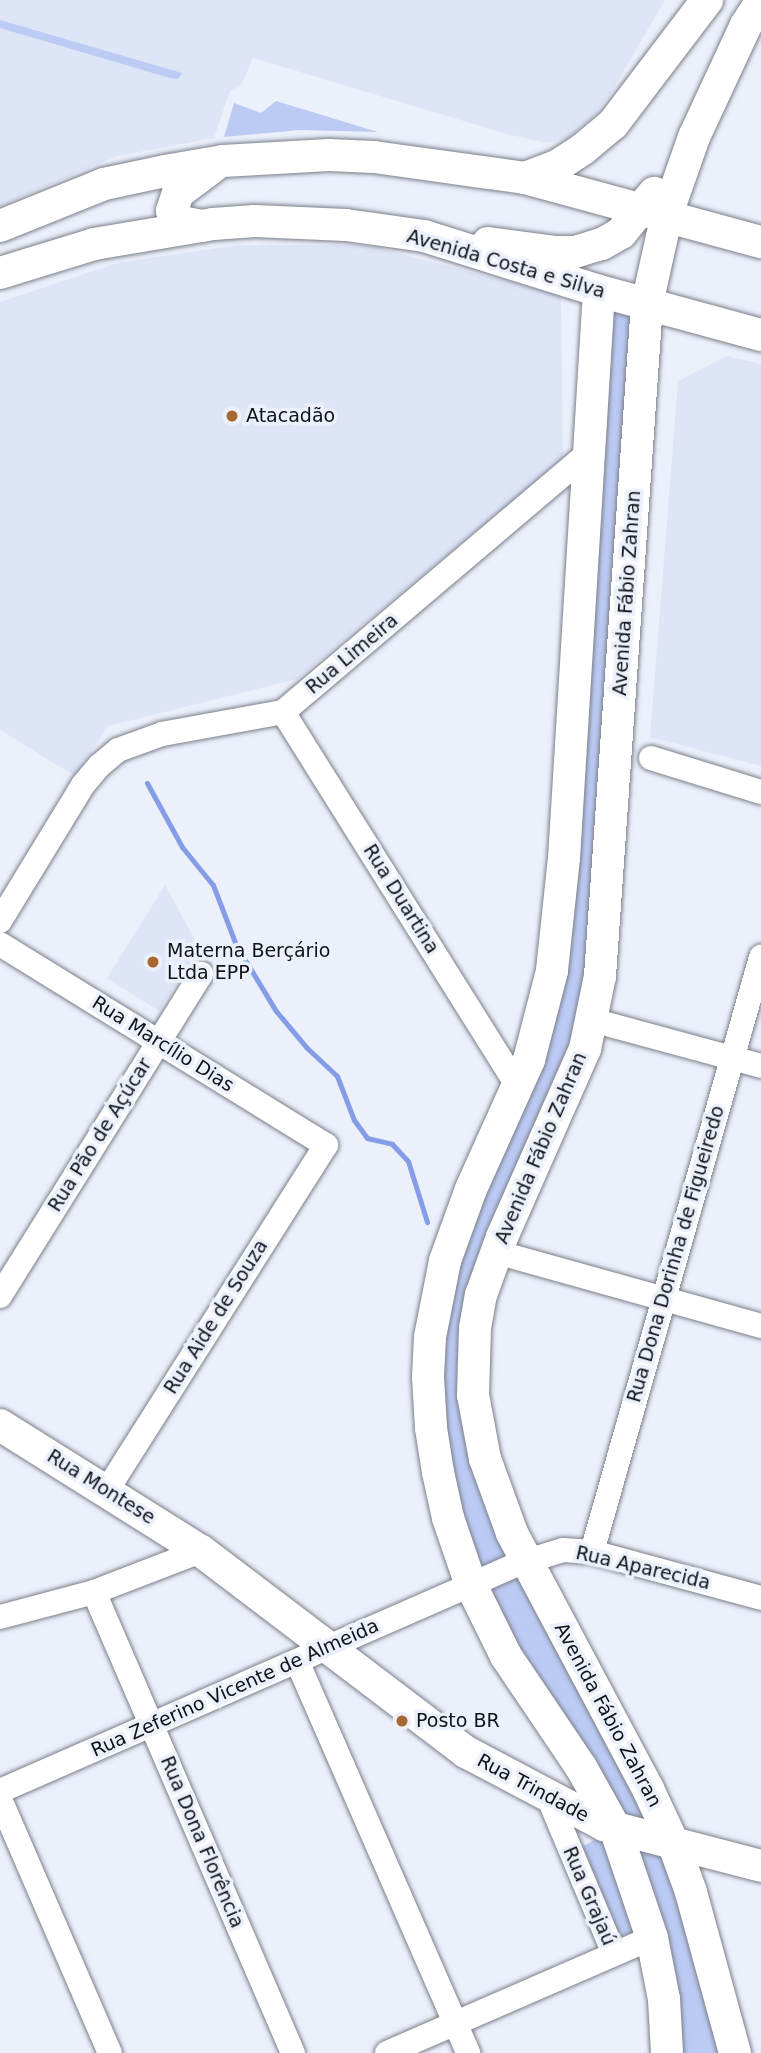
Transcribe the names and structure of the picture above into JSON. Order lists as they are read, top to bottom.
{
  "streets": {
    "main road": [
      "Avenida Costa e Silva",
      "Avenida Fábio Zahran",
      "Rua Montese",
      "Rua Trindade"
    ],
    "street": [
      "Rua Limeira",
      "Rua Duartina",
      "Rua Marcílio Dias",
      "Rua Pão de Açúcar",
      "Rua Dona Dorinha de Figueiredo",
      "Rua Aide de Souza",
      "Rua Aparecida",
      "Rua Zeferino Vicente de Almeida",
      "Rua Dona Florência",
      "Rua Grajaú"
    ]
  },
  "crossings": [
    ["Avenida Costa e Silva", "Avenida Fábio Zahran"],
    ["Avenida Fábio Zahran", "Rua Aparecida"],
    ["Avenida Fábio Zahran", "Rua Trindade"],
    ["Rua Limeira", "Rua Duartina"],
    ["Rua Marcílio Dias", "Rua Pão de Açúcar"],
    ["Rua Marcílio Dias", "Rua Aide de Souza"],
    ["Rua Dona Dorinha de Figueiredo", "Rua Aparecida"],
    ["Rua Aide de Souza", "Rua Montese"],
    ["Rua Montese", "Rua Trindade"],
    ["Rua Aparecida", "Rua Zeferino Vicente de Almeida"],
    ["Rua Zeferino Vicente de Almeida", "Rua Trindade"],
    ["Rua Zeferino Vicente de Almeida", "Rua Dona Florência"],
    ["Rua Trindade", "Rua Grajaú"]
  ],
  "places": ["Atacadão", "Materna Berçário Ltda EPP", "Posto BR"]
}
